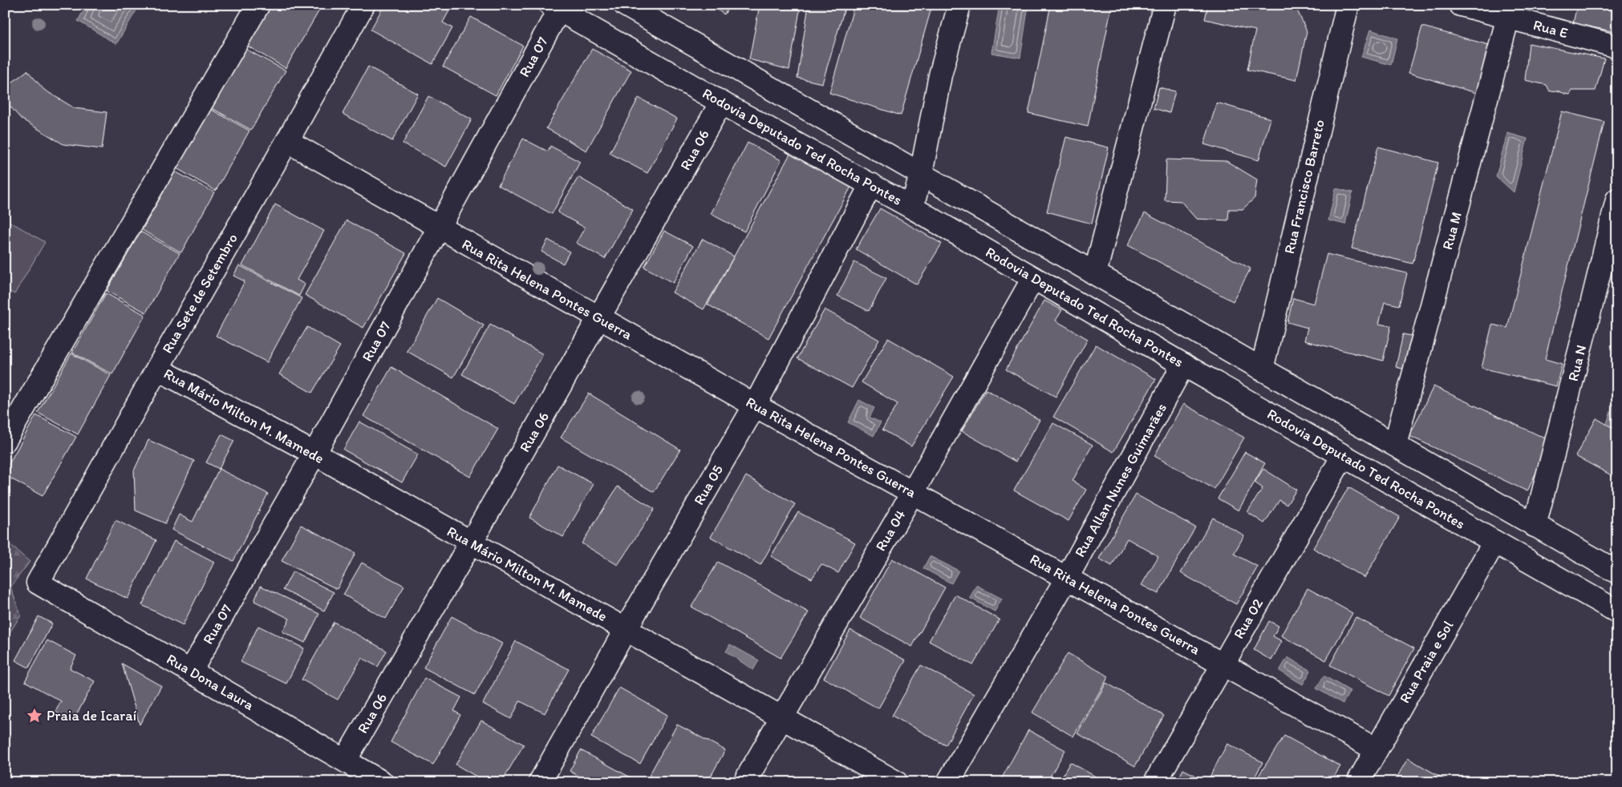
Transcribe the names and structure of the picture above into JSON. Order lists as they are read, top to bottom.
{
  "streets": {
    "street": [
      "Rua E",
      "Rua 07",
      "Rodovia Deputado Ted Rocha Pontes",
      "Rua 06",
      "Rua Francisco Barreto",
      "Rua M",
      "Rua Rita Helena Pontes Guerra",
      "Rua Sete de Setembro",
      "Rua N",
      "Rua Mário Milton M. Mamede",
      "Rua Allan Nunes Guimarães",
      "Rua 05",
      "Rua 04",
      "Rua 02",
      "Rua Praia e Sol",
      "Rua Dona Laura"
    ]
  },
  "crossings": [
    ["Rua E", "Rua M"],
    ["Rua 07", "Rodovia Deputado Ted Rocha Pontes"],
    ["Rua 07", "Rua Rita Helena Pontes Guerra"],
    ["Rua 07", "Rua Mário Milton M. Mamede"],
    ["Rua 07", "Rua Dona Laura"],
    ["Rodovia Deputado Ted Rocha Pontes", "Rua 06"],
    ["Rodovia Deputado Ted Rocha Pontes", "Rua Allan Nunes Guimarães"],
    ["Rodovia Deputado Ted Rocha Pontes", "Rua 05"],
    ["Rodovia Deputado Ted Rocha Pontes", "Rua 04"],
    ["Rodovia Deputado Ted Rocha Pontes", "Rua 02"],
    ["Rodovia Deputado Ted Rocha Pontes", "Rua Praia e Sol"],
    ["Rua 06", "Rua Rita Helena Pontes Guerra"],
    ["Rua 06", "Rua Mário Milton M. Mamede"],
    ["Rua 06", "Rua Dona Laura"],
    ["Rua Rita Helena Pontes Guerra", "Rua Sete de Setembro"],
    ["Rua Rita Helena Pontes Guerra", "Rua Allan Nunes Guimarães"],
    ["Rua Rita Helena Pontes Guerra", "Rua 05"],
    ["Rua Rita Helena Pontes Guerra", "Rua 04"],
    ["Rua Rita Helena Pontes Guerra", "Rua 02"],
    ["Rua Rita Helena Pontes Guerra", "Rua Praia e Sol"],
    ["Rua Sete de Setembro", "Rua Mário Milton M. Mamede"],
    ["Rua Sete de Setembro", "Rua Dona Laura"],
    ["Rua Mário Milton M. Mamede", "Rua 05"],
    ["Rua Mário Milton M. Mamede", "Rua 04"]
  ],
  "places": {
    "place": ["Praia de Icaraí"]
  }
}
